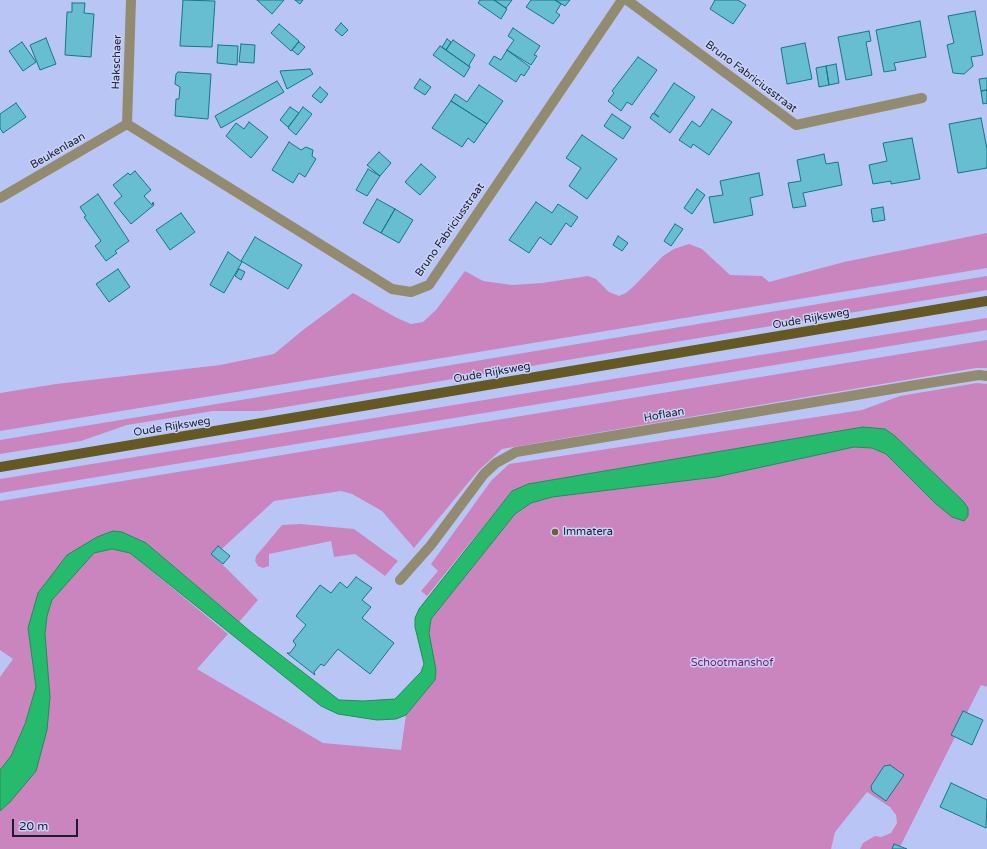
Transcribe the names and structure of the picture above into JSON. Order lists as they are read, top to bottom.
{
  "streets": {
    "main road": ["Oude Rijksweg"],
    "street": [
      "Hakschaer",
      "Bruno Fabriciusstraat",
      "Beukenlaan",
      "Hoflaan"
    ]
  },
  "crossings": [
    ["Hakschaer", "Bruno Fabriciusstraat"],
    ["Hakschaer", "Beukenlaan"],
    ["Bruno Fabriciusstraat", "Beukenlaan"]
  ],
  "parks": ["Schootmanshof"],
  "places": ["Immatera"],
  "scale_bar": "20 m"
}
